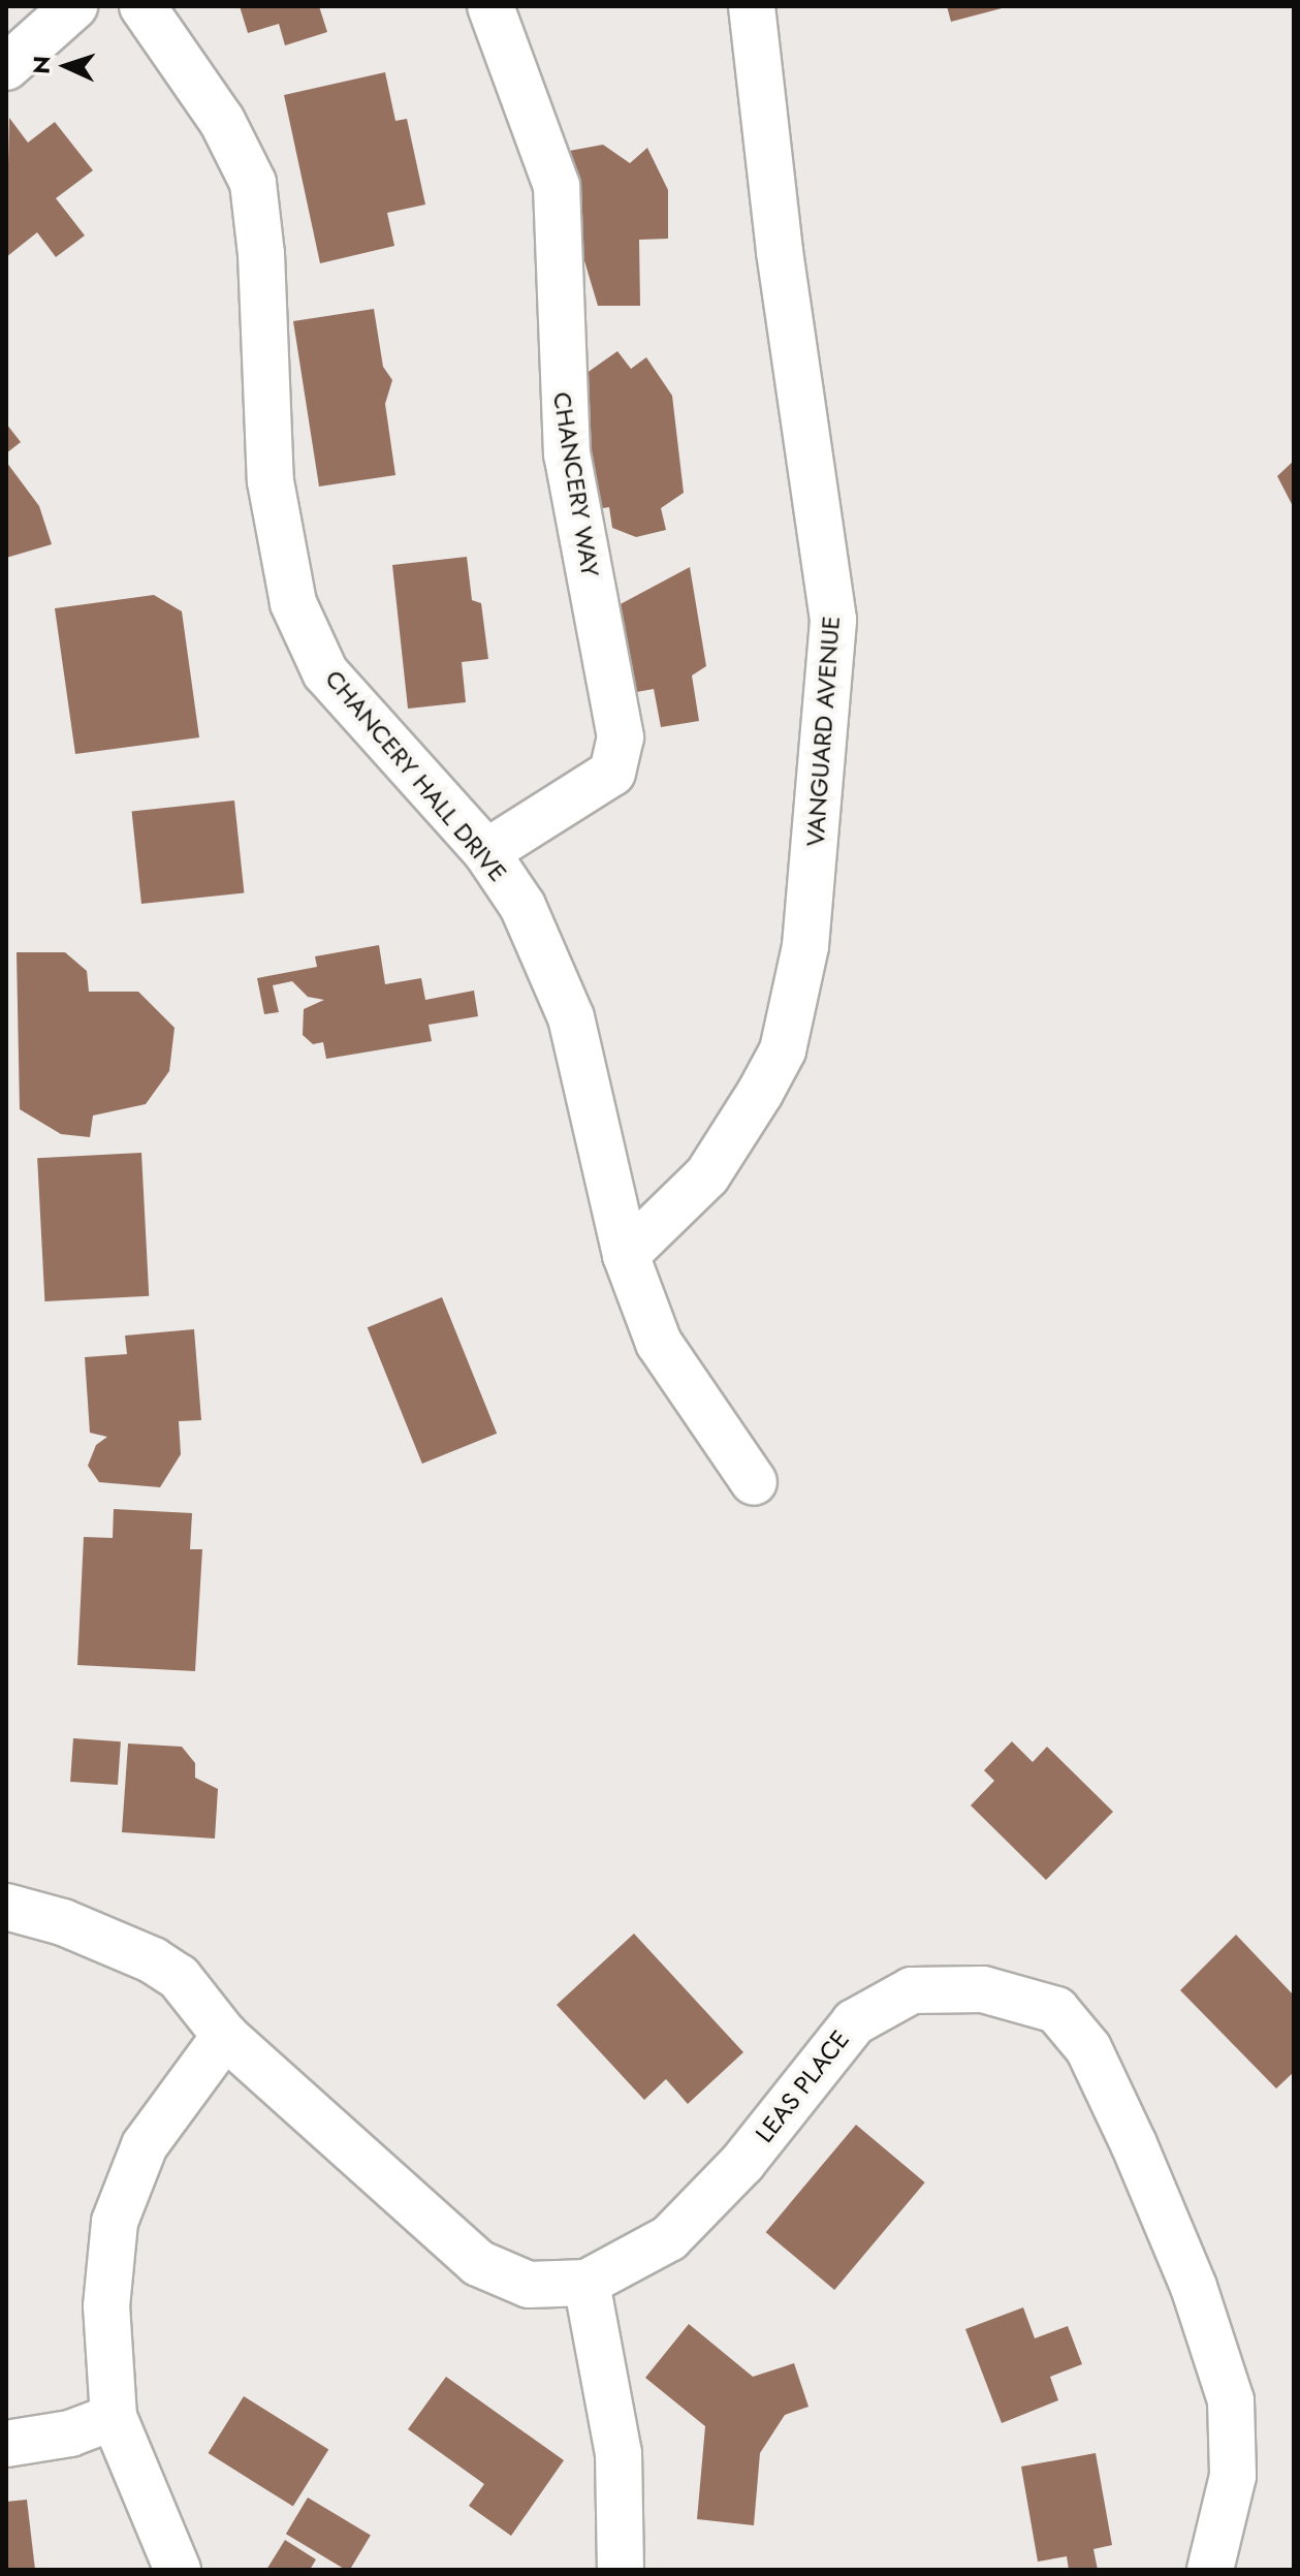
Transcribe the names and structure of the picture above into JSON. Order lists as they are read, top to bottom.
{
  "streets": {
    "street": [
      "CHANCERY WAY",
      "VANGUARD AVENUE",
      "CHANCERY HALL DRIVE",
      "LEAS PLACE"
    ]
  },
  "crossings": [
    ["CHANCERY WAY", "CHANCERY HALL DRIVE"],
    ["VANGUARD AVENUE", "CHANCERY HALL DRIVE"]
  ],
  "north": "left"
}
